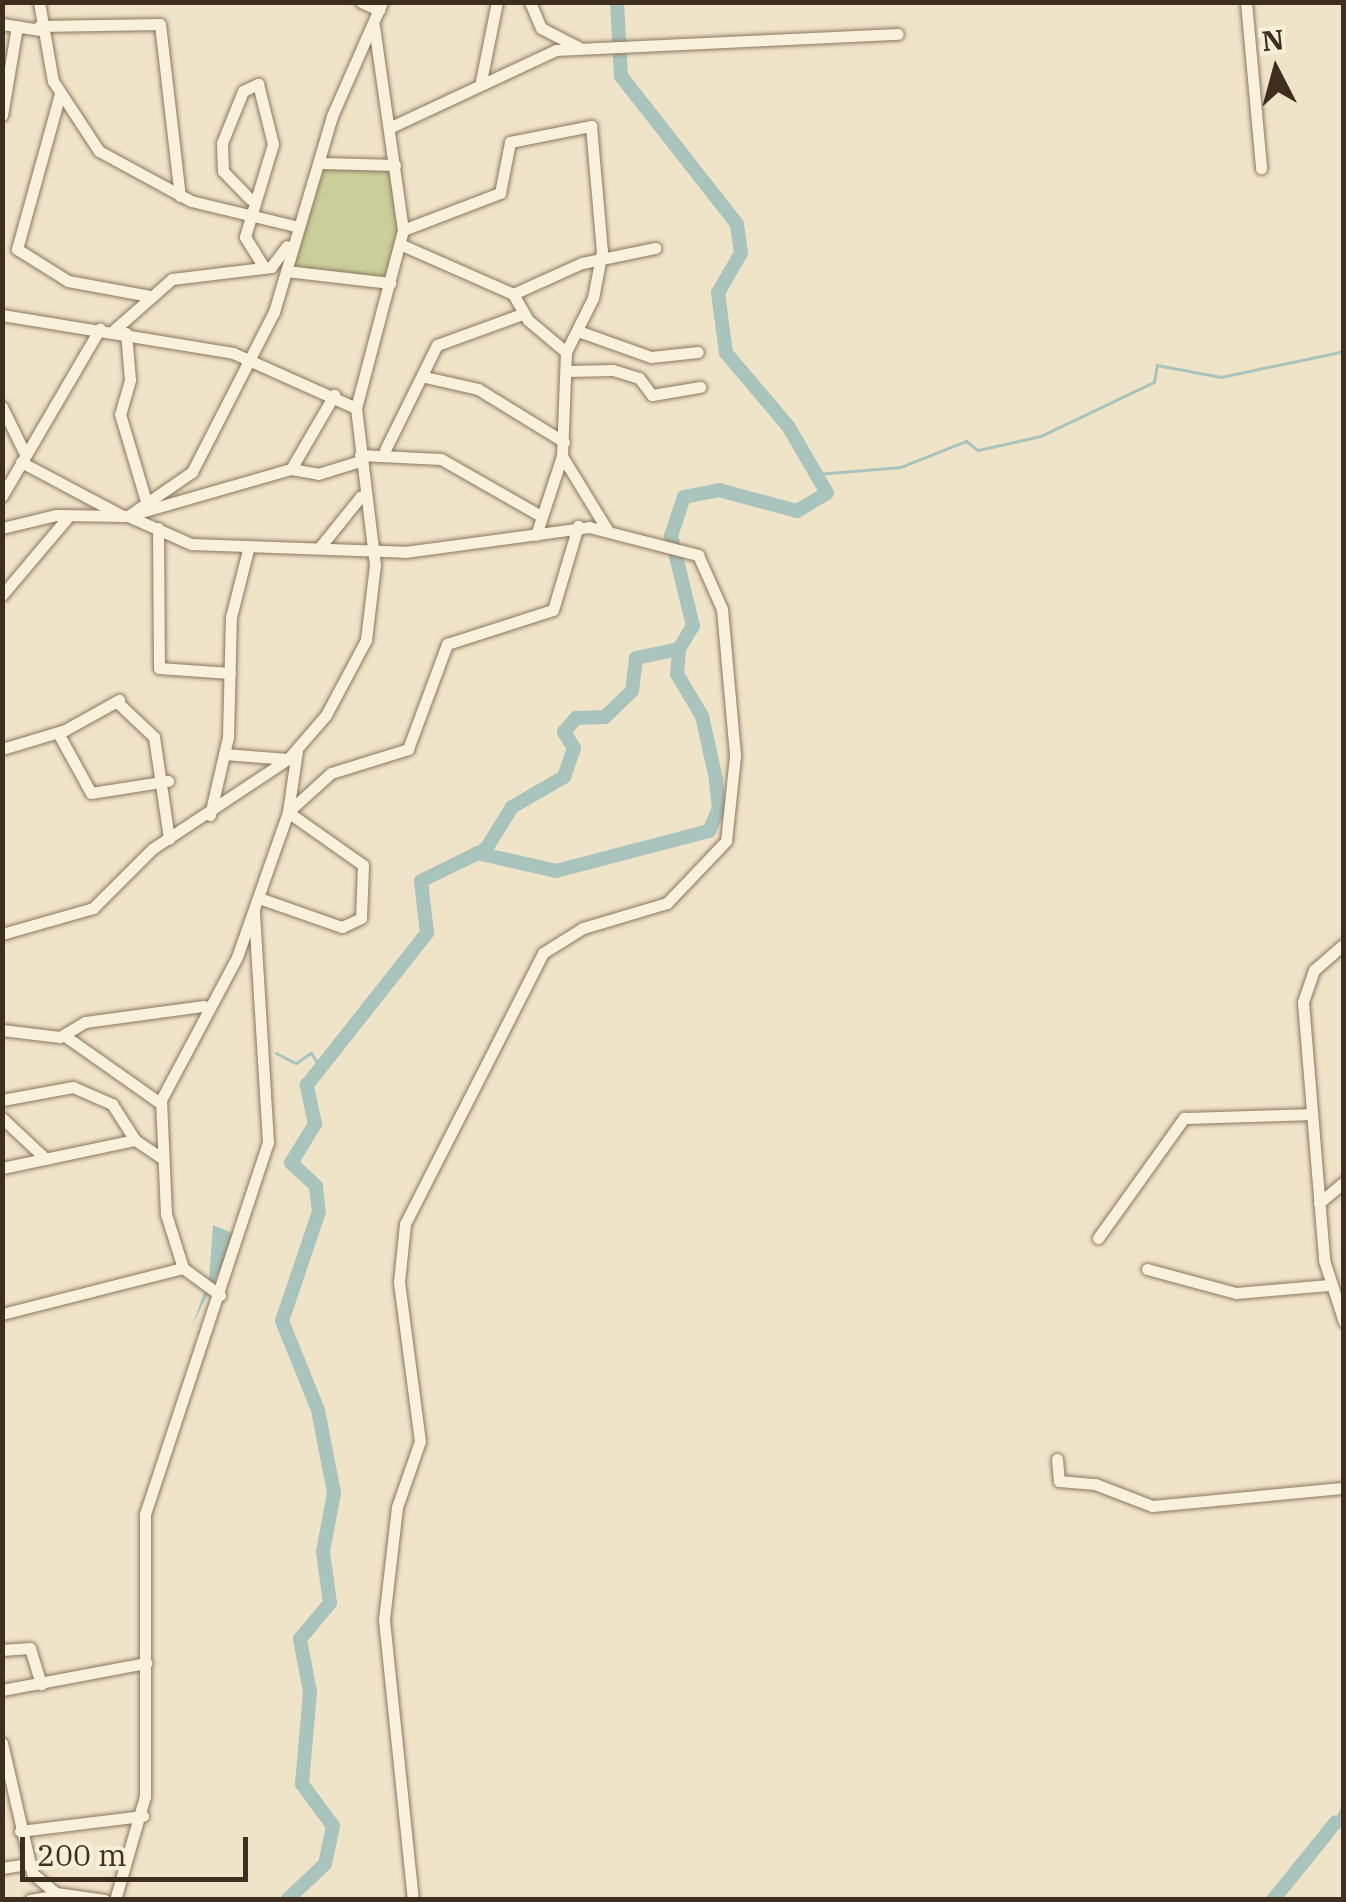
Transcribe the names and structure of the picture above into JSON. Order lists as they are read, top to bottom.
{
  "scale_bar": "200 m",
  "north": "top"
}
